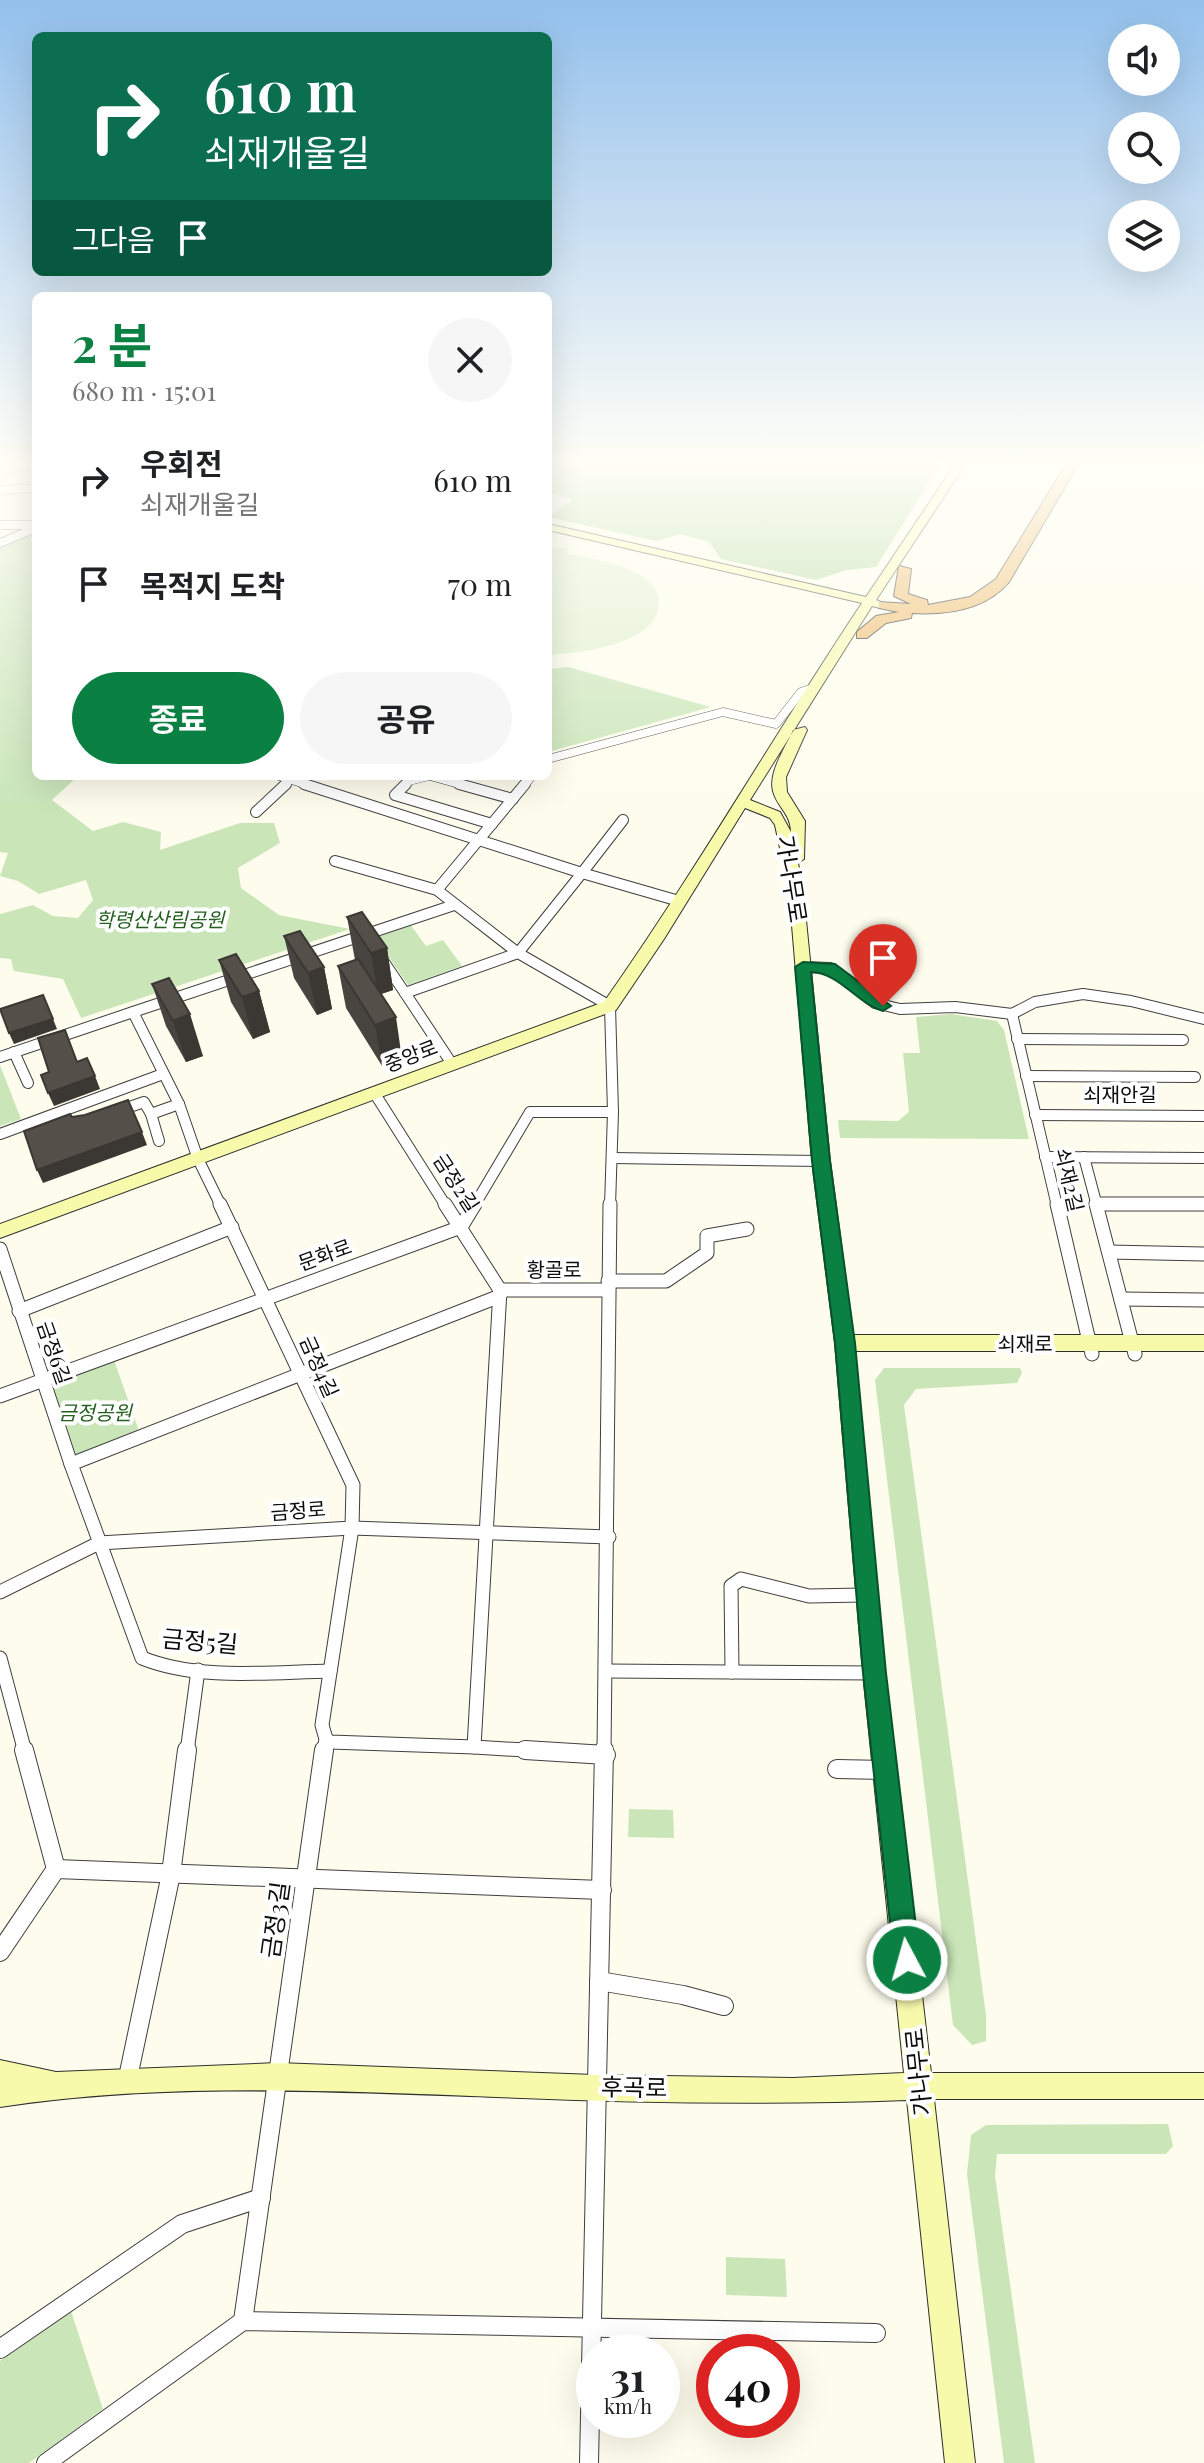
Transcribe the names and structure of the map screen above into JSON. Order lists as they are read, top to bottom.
{
  "streets": {
    "main road": ["가나무로", "중앙로", "후곡로"],
    "street": [
      "쇠재안길",
      "쇠재2길",
      "금정2길",
      "문화로",
      "황골로",
      "금정6길",
      "금정4길",
      "금정로",
      "금정5길",
      "금정3길"
    ]
  },
  "crossings": [
    ["가나무로", "후곡로"],
    ["중앙로", "금정2길"],
    ["중앙로", "금정4길"],
    ["쇠재안길", "쇠재2길"],
    ["금정2길", "문화로"],
    ["금정2길", "황골로"],
    ["문화로", "금정6길"],
    ["문화로", "금정4길"],
    ["금정6길", "금정4길"],
    ["금정6길", "금정로"],
    ["금정6길", "금정5길"],
    ["금정4길", "금정로"],
    ["금정4길", "금정3길"],
    ["금정로", "금정5길"],
    ["금정로", "금정3길"],
    ["금정5길", "금정3길"],
    ["금정3길", "후곡로"]
  ],
  "parks": ["학령산산림공원", "금정공원"],
  "page": {
    "turn": ["610 m", "쇠재개울길"],
    "then": "그다음",
    "heading": ["2 분", "680 m · 15:01"],
    "list": [
      {
        "name": "우회전",
        "note": "쇠재개울길",
        "value": "610 m"
      },
      {
        "name": "목적지 도착",
        "value": "70 m"
      }
    ],
    "buttons": ["종료", "공유"],
    "speed": "31 km/h",
    "limit": "40"
  }
}
